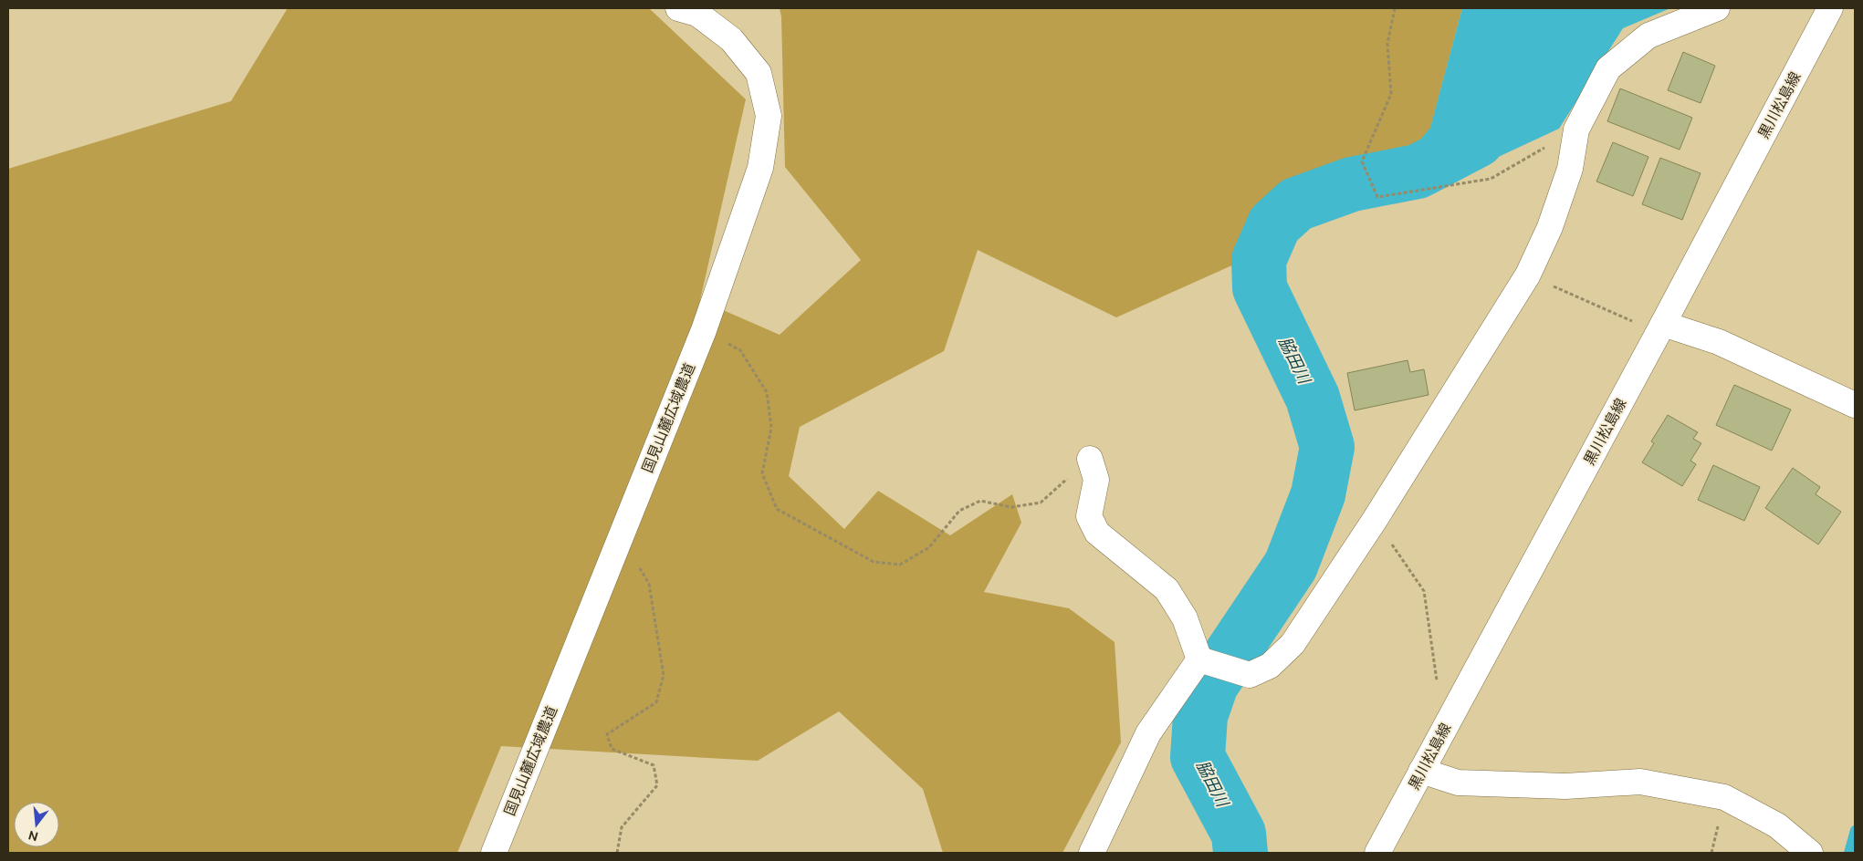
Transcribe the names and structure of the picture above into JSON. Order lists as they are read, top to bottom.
{
  "streets": {
    "street": ["黒川松島線", "国見山麓広域農道"]
  },
  "water": ["脇田川"],
  "north": "bottom"
}
